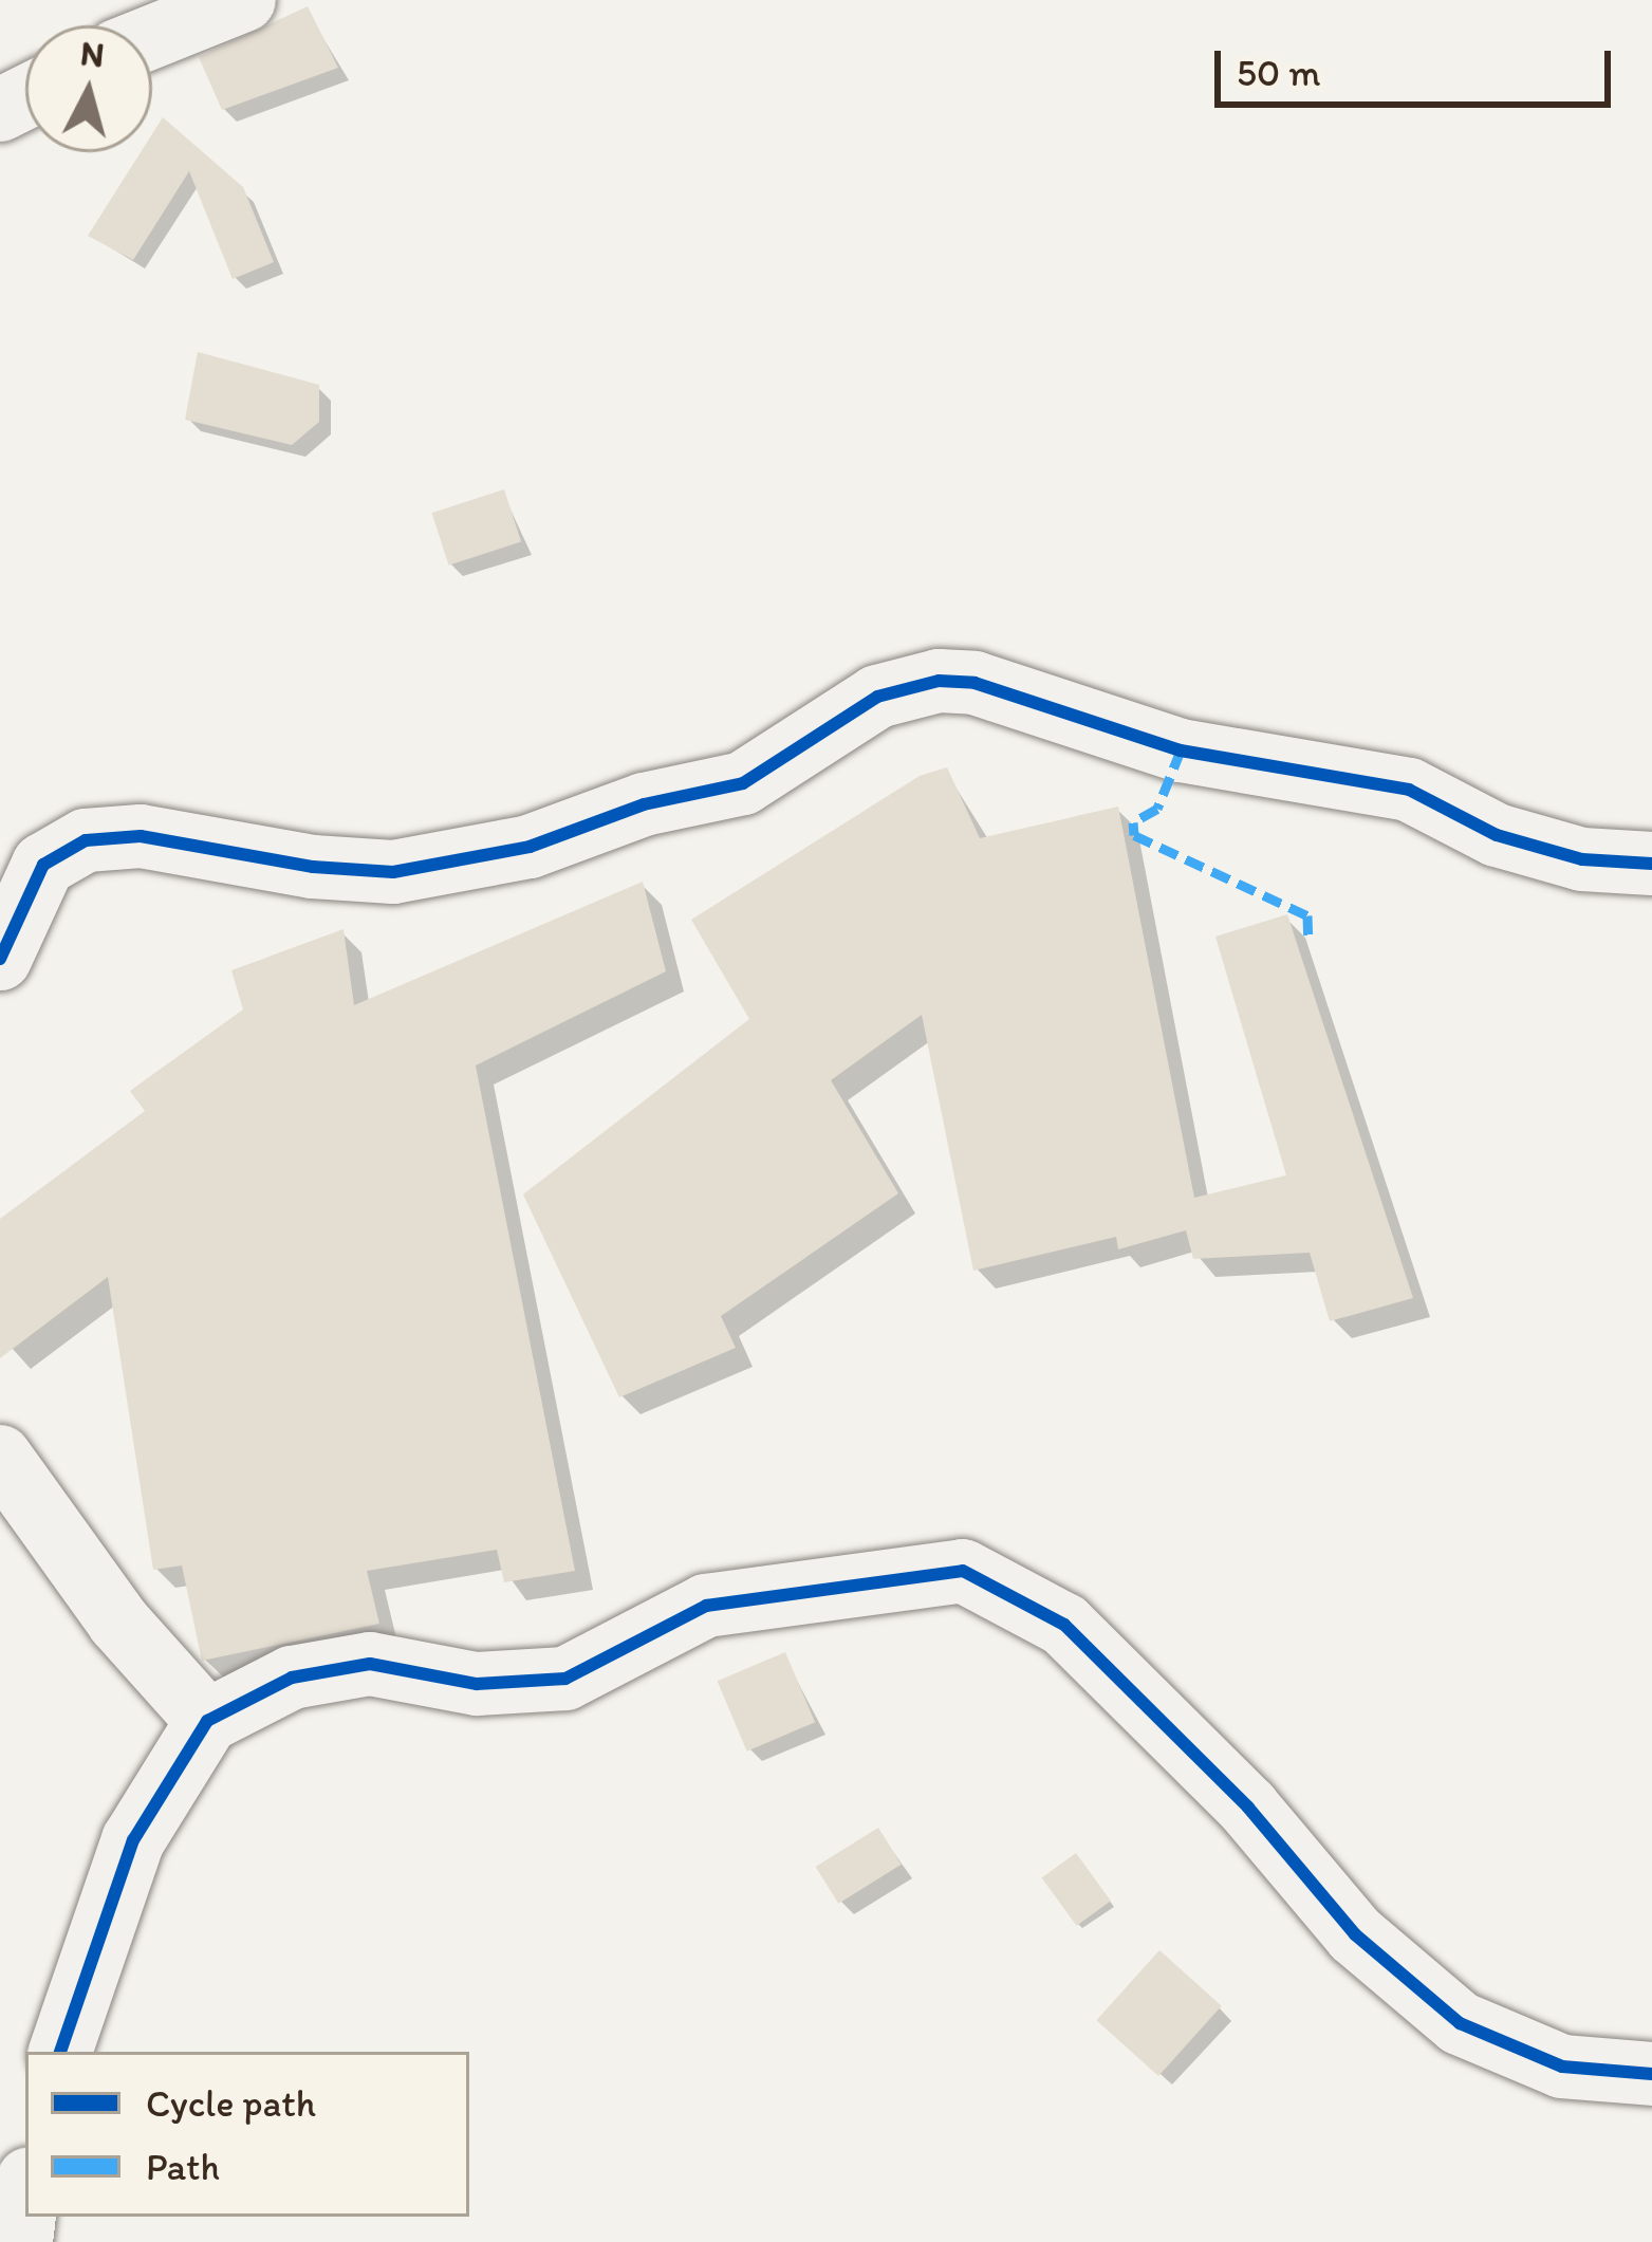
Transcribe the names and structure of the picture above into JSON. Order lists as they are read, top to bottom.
{
  "legend": ["Cycle path", "Path"],
  "scale_bar": "50 m",
  "north": "top"
}
